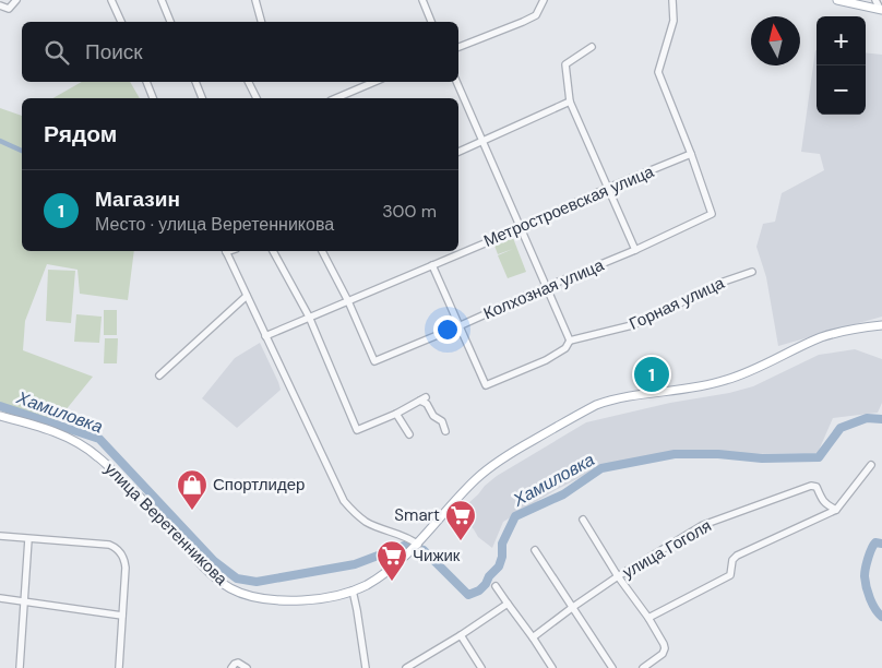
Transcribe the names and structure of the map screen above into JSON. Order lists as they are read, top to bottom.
{
  "streets": {
    "main road": ["улица Веретенникова"],
    "street": [
      "Метростроевская улица",
      "Колхозная улица",
      "Горная улица",
      "улица Гоголя"
    ]
  },
  "crossings": [
    ["Метростроевская улица", "Колхозная улица"]
  ],
  "water": ["Хамиловка"],
  "places": {
    "shop": ["Спортлидер"],
    "supermarket": ["Smart", "Чижик"]
  },
  "north": "top",
  "page": {
    "map_buttons": ["+", "−"],
    "search": "Поиск",
    "heading": "Рядом",
    "list": [
      {
        "mark": "1",
        "name": "Магазин",
        "note": "Место · улица Веретенникова",
        "value": "300 m"
      }
    ],
    "pins": "1"
  }
}
